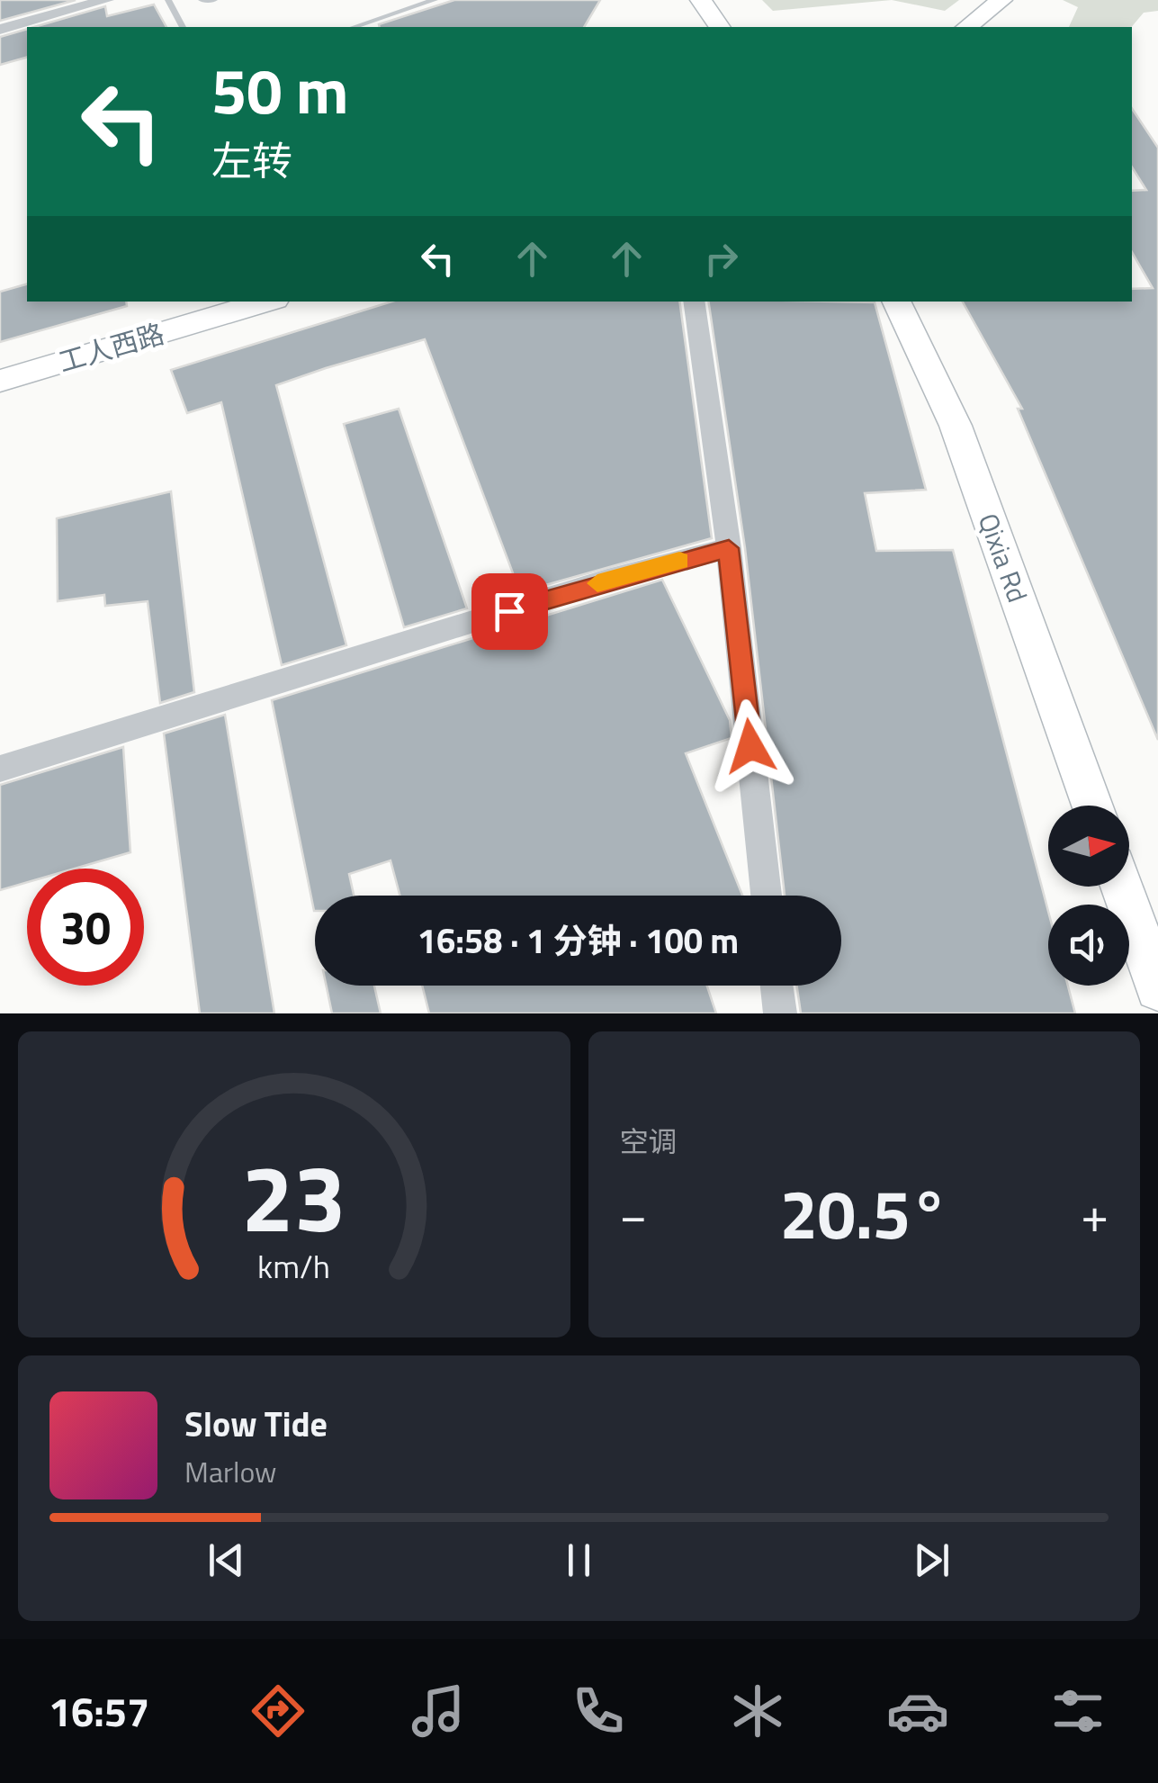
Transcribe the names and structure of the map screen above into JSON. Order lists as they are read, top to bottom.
{
  "streets": {
    "street": ["工人西路", "Qixia Rd"]
  },
  "north": "right",
  "page": {
    "turn": ["50 m", "左转"],
    "limit": "30",
    "trip": "16:58 · 1 分钟 · 100 m",
    "tile": "空调",
    "heat": ["−", "20.5°", "+"],
    "song": ["Slow Tide", "Marlow"],
    "tabs": "16:57",
    "gauge": ["23", "km/h"]
  }
}
